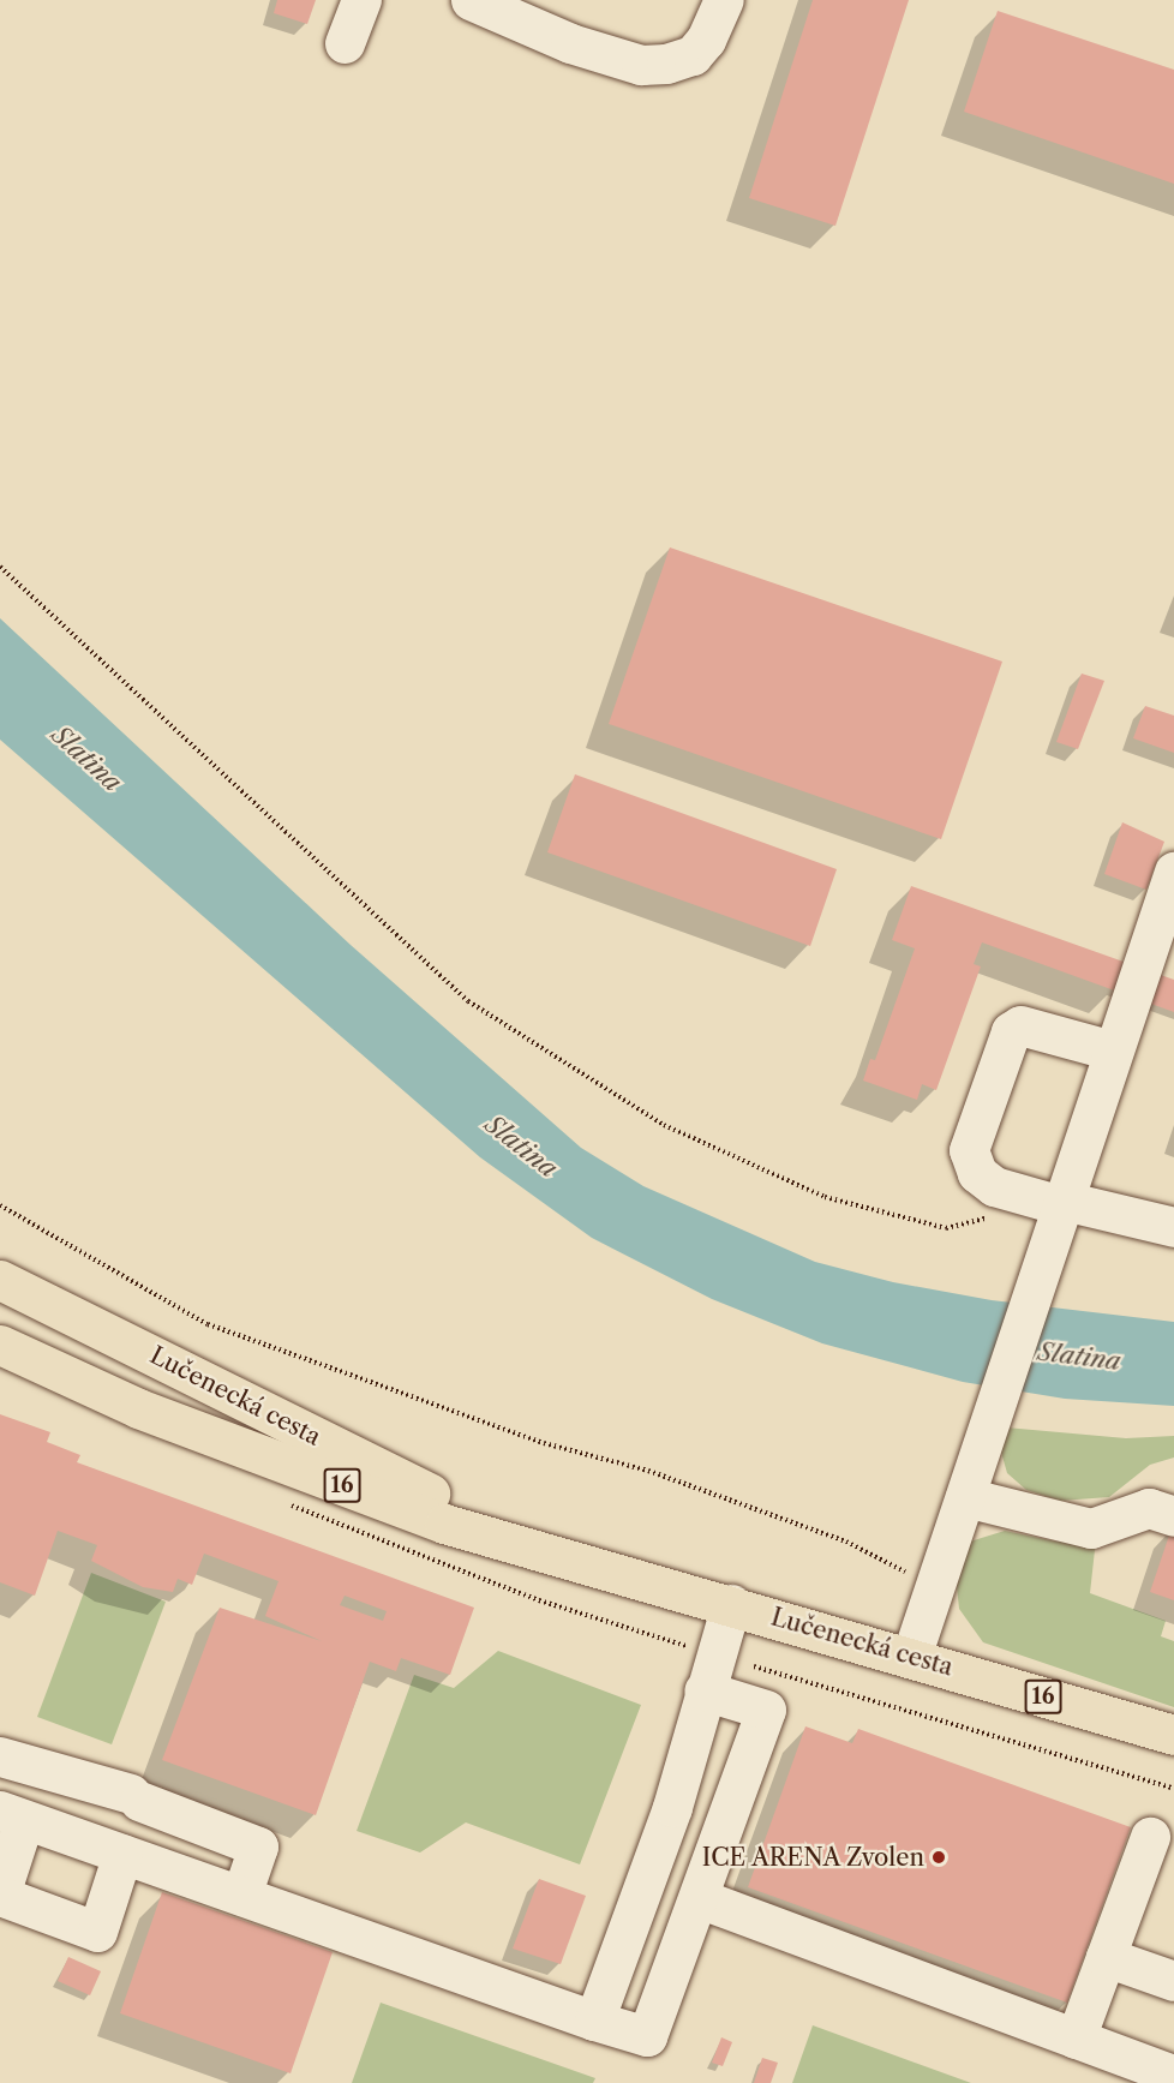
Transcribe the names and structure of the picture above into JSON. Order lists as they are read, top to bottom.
{
  "streets": {
    "main road": ["Lučenecká cesta", "16"]
  },
  "water": ["Slatina"],
  "places": ["ICE ARENA Zvolen"]
}
